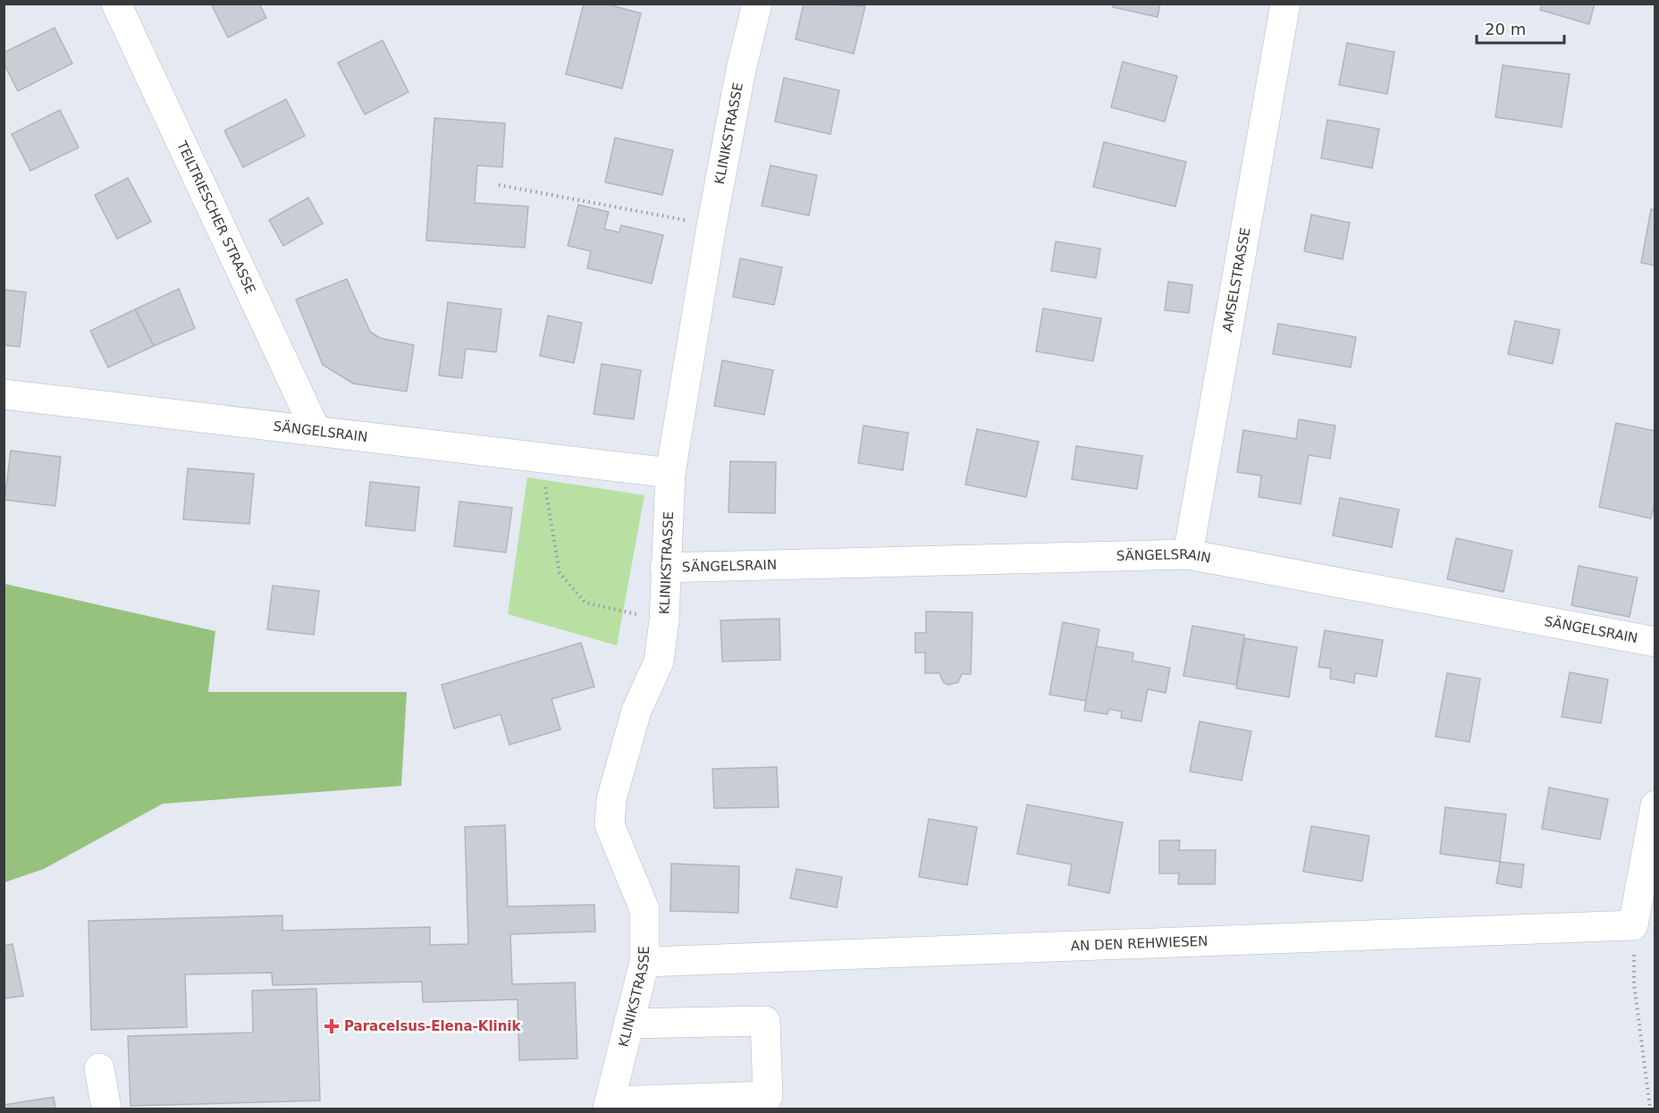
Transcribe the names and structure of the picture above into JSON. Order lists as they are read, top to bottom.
{
  "streets": {
    "street": [
      "KLINIKSTRASSE",
      "TEILTRIESCHER STRASSE",
      "AMSELSTRASSE",
      "SÄNGELSRAIN",
      "AN DEN REHWIESEN"
    ]
  },
  "crossings": [
    ["KLINIKSTRASSE", "SÄNGELSRAIN"],
    ["KLINIKSTRASSE", "AN DEN REHWIESEN"],
    ["TEILTRIESCHER STRASSE", "SÄNGELSRAIN"],
    ["AMSELSTRASSE", "SÄNGELSRAIN"]
  ],
  "places": {
    "health": ["Paracelsus-Elena-Klinik"]
  },
  "scale_bar": "20 m"
}
